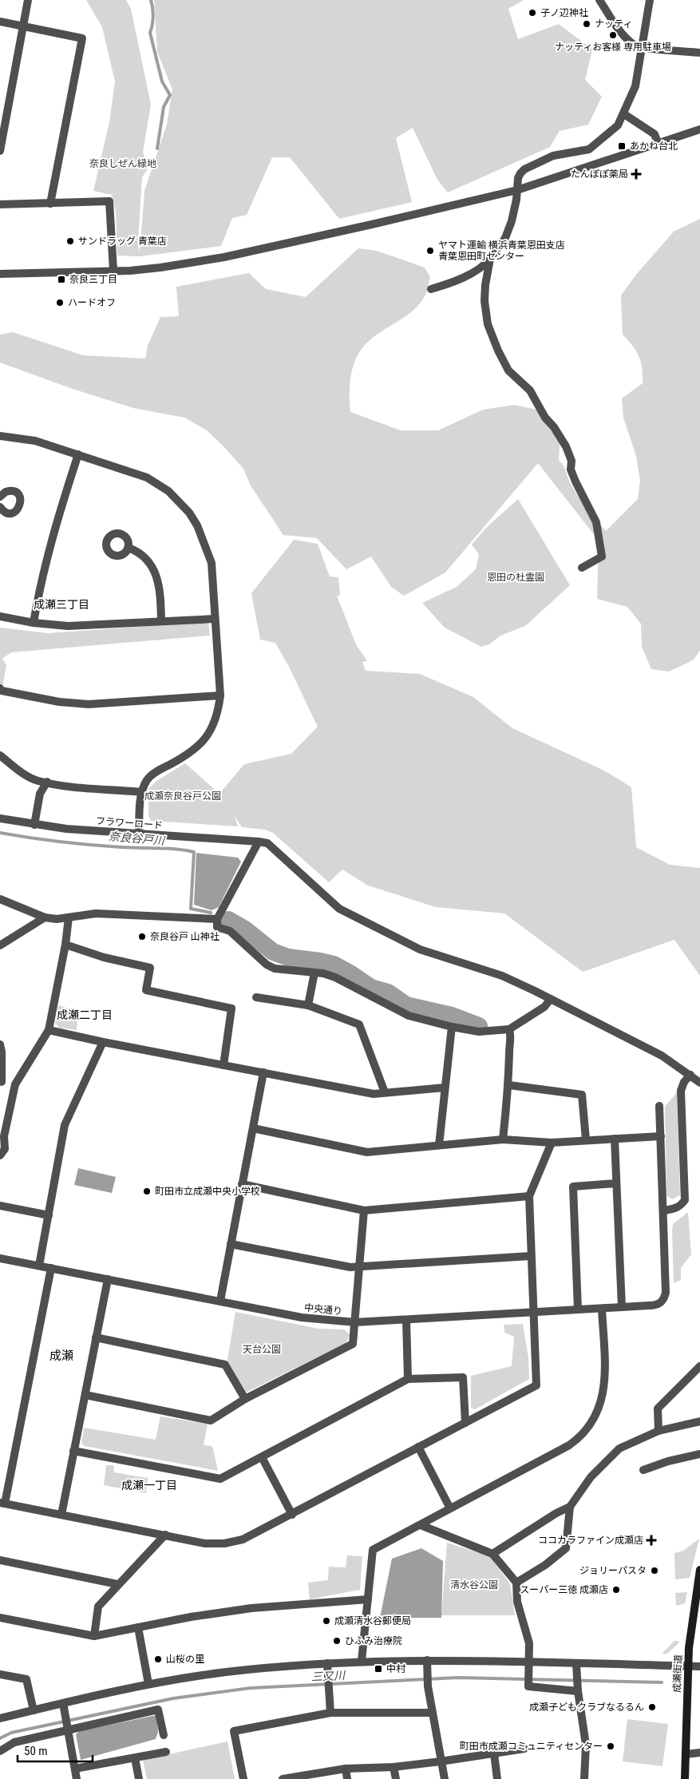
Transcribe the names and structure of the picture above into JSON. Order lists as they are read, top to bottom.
{
  "streets": {
    "main road": ["成瀬街道"],
    "street": ["フラワーロード", "中央通り"]
  },
  "districts": [
    "成瀬三丁目",
    "成瀬二丁目",
    "成瀬",
    "成瀬一丁目"
  ],
  "water": ["奈良谷戸川", "三又川"],
  "parks": [
    "奈良しぜん緑地",
    "恩田の杜霊園",
    "成瀬奈良谷戸公園",
    "天台公園",
    "清水谷公園"
  ],
  "places": {
    "other": [
      "子ノ辺神社",
      "ナッティ",
      "ナッティお客様 専用駐車場",
      "サンドラッグ 青葉店",
      "ヤマト運輸 横浜青葉恩田支店 青葉恩田町センター",
      "ハードオフ",
      "奈良谷戸 山神社",
      "町田市立成瀬中央小学校",
      "ジョリーパスタ",
      "スーパー三徳 成瀬店",
      "成瀬清水谷郵便局",
      "ひふみ治療院",
      "山桜の里",
      "成瀬子どもクラブなるるん",
      "町田市成瀬コミュニティセンター"
    ],
    "transit": ["あかね台北", "奈良三丁目", "中村"],
    "health": ["たんぽぽ薬局", "ココカラファイン成瀬店"]
  },
  "scale_bar": "50 m"
}
